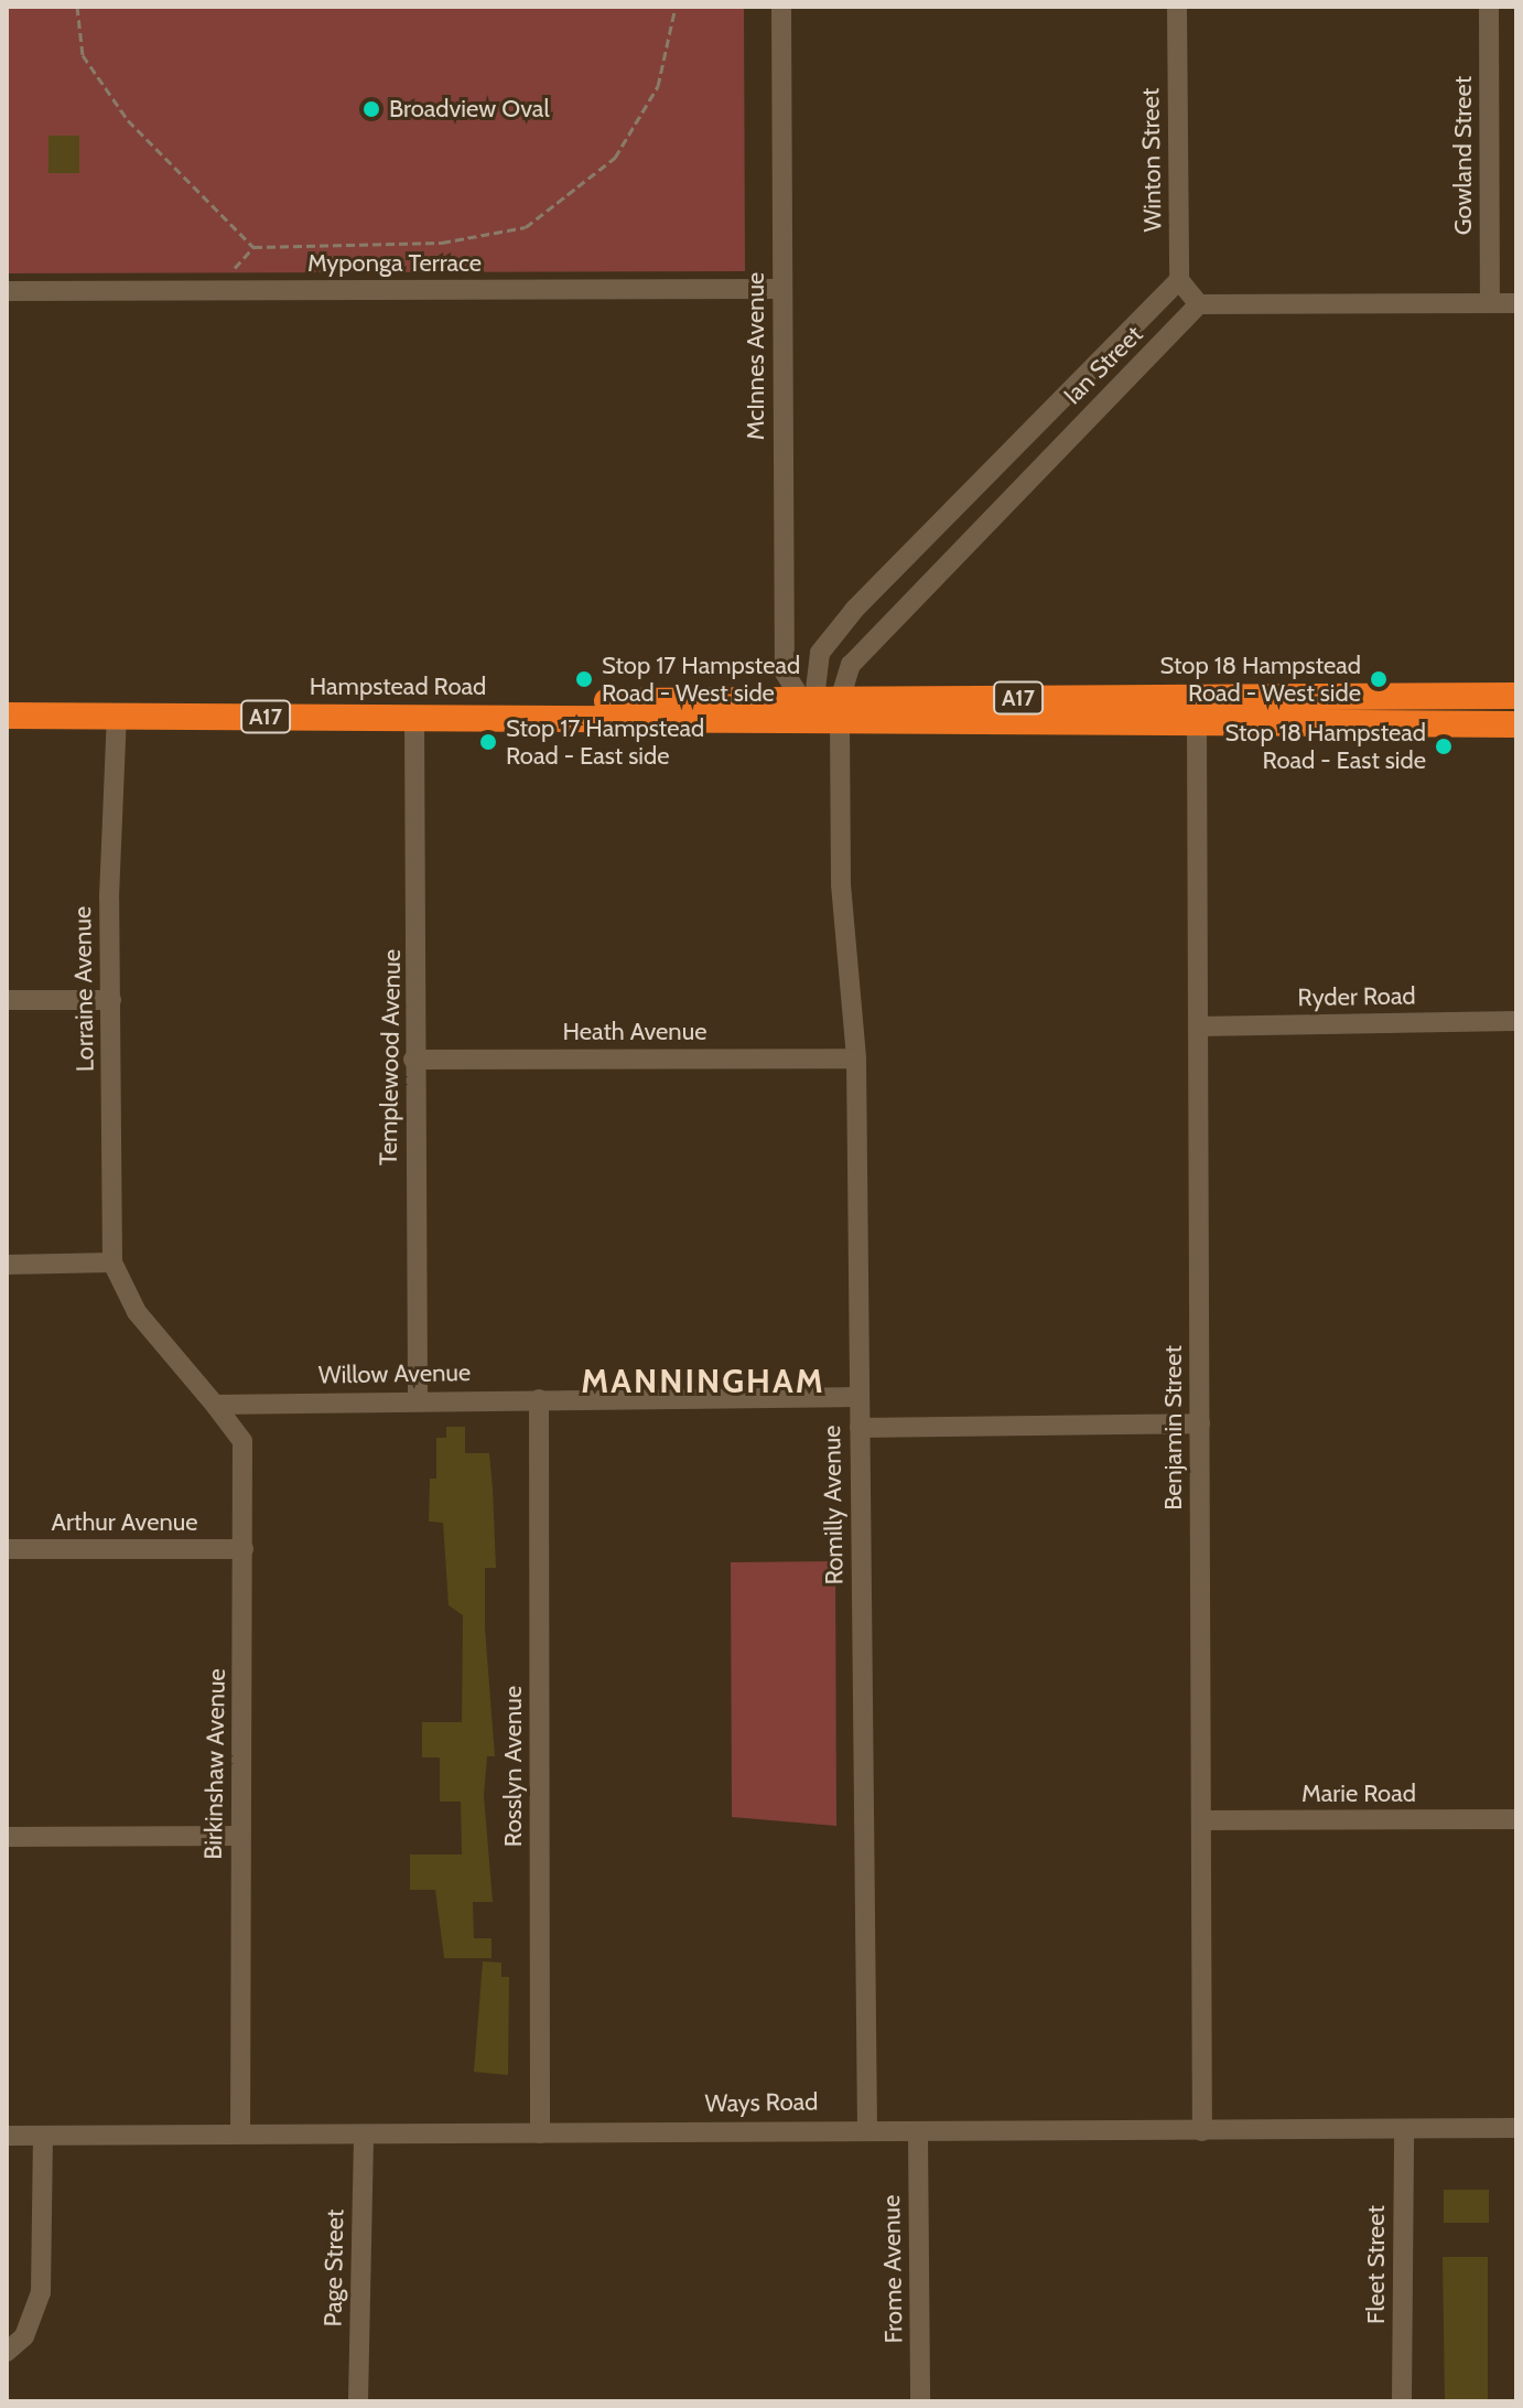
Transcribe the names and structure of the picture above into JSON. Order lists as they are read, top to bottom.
{
  "streets": {
    "highway": ["Hampstead Road", "A17"],
    "street": [
      "Gowland Street",
      "Winton Street",
      "Myponga Terrace",
      "McInnes Avenue",
      "Ian Street",
      "Lorraine Avenue",
      "Ryder Road",
      "Heath Avenue",
      "Templewood Avenue",
      "Willow Avenue",
      "Benjamin Street",
      "Romilly Avenue",
      "Arthur Avenue",
      "Birkinshaw Avenue",
      "Rosslyn Avenue",
      "Marie Road",
      "Ways Road",
      "Fleet Street",
      "Page Street",
      "Frome Avenue"
    ]
  },
  "crossings": [
    ["Winton Street", "Ian Street"],
    ["Myponga Terrace", "McInnes Avenue"],
    ["McInnes Avenue", "Ian Street"],
    ["McInnes Avenue", "Hampstead Road"],
    ["McInnes Avenue", "Romilly Avenue"],
    ["Ian Street", "Hampstead Road"],
    ["Ian Street", "Romilly Avenue"],
    ["Hampstead Road", "Lorraine Avenue"],
    ["Hampstead Road", "Templewood Avenue"],
    ["Hampstead Road", "Benjamin Street"],
    ["Hampstead Road", "Romilly Avenue"],
    ["Ryder Road", "Benjamin Street"],
    ["Heath Avenue", "Templewood Avenue"],
    ["Heath Avenue", "Romilly Avenue"],
    ["Templewood Avenue", "Willow Avenue"],
    ["Willow Avenue", "Romilly Avenue"],
    ["Willow Avenue", "Birkinshaw Avenue"],
    ["Willow Avenue", "Rosslyn Avenue"],
    ["Benjamin Street", "Marie Road"],
    ["Benjamin Street", "Ways Road"],
    ["Romilly Avenue", "Ways Road"],
    ["Arthur Avenue", "Birkinshaw Avenue"],
    ["Birkinshaw Avenue", "Ways Road"],
    ["Rosslyn Avenue", "Ways Road"],
    ["Ways Road", "Fleet Street"],
    ["Ways Road", "Page Street"],
    ["Ways Road", "Frome Avenue"]
  ],
  "districts": ["MANNINGHAM"],
  "places": [
    "Broadview Oval",
    "Stop 17 Hampstead Road - West side",
    "Stop 18 Hampstead Road - West side",
    "Stop 17 Hampstead Road - East side",
    "Stop 18 Hampstead Road - East side"
  ]
}
